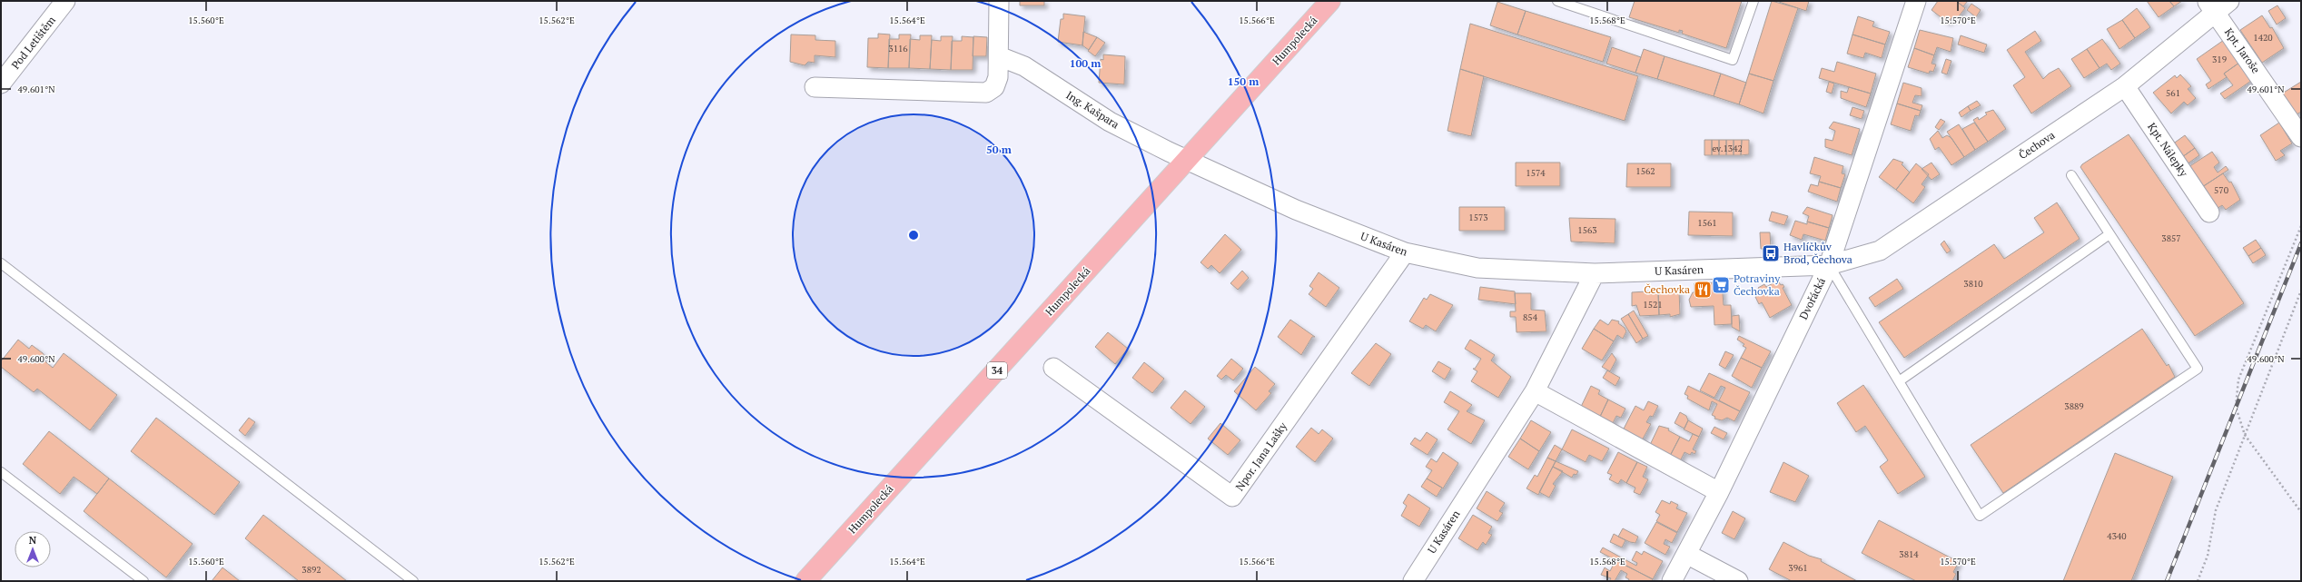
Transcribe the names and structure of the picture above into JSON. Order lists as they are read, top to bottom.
{
  "streets": {
    "main road": ["Humpolecká", "34"],
    "street": [
      "Pod Letištěm",
      "Kpt. Jaroše",
      "Ing. Kašpara",
      "Čechova",
      "Kpt. Nálepky",
      "U Kasáren",
      "Dvořácká",
      "Npor. Jana Lašky"
    ]
  },
  "crossings": [
    ["Humpolecká", "Ing. Kašpara"],
    ["Humpolecká", "U Kasáren"],
    ["Kpt. Jaroše", "Čechova"],
    ["Ing. Kašpara", "U Kasáren"],
    ["Čechova", "Kpt. Nálepky"],
    ["Čechova", "U Kasáren"],
    ["Čechova", "Dvořácká"],
    ["U Kasáren", "Dvořácká"],
    ["U Kasáren", "Npor. Jana Lašky"]
  ],
  "places": {
    "bus stop": ["Havlíčkův Brod, Čechova"],
    "supermarket": ["Potraviny Čechovka"],
    "restaurant": ["Čechovka"]
  },
  "house_numbers": [
    "1420",
    "3116",
    "319",
    "561",
    "ev.1342",
    "1562",
    "1574",
    "570",
    "1573",
    "1561",
    "1563",
    "3857",
    "3810",
    "1521",
    "854",
    "3889",
    "4340",
    "3814",
    "3961",
    "3892"
  ],
  "north": "top",
  "coordinates": [
    "15.560°E",
    "15.562°E",
    "15.564°E",
    "15.566°E",
    "15.568°E",
    "15.570°E",
    "49.601°N",
    "49.600°N"
  ],
  "rings": ["100 m", "150 m", "50 m"]
}
